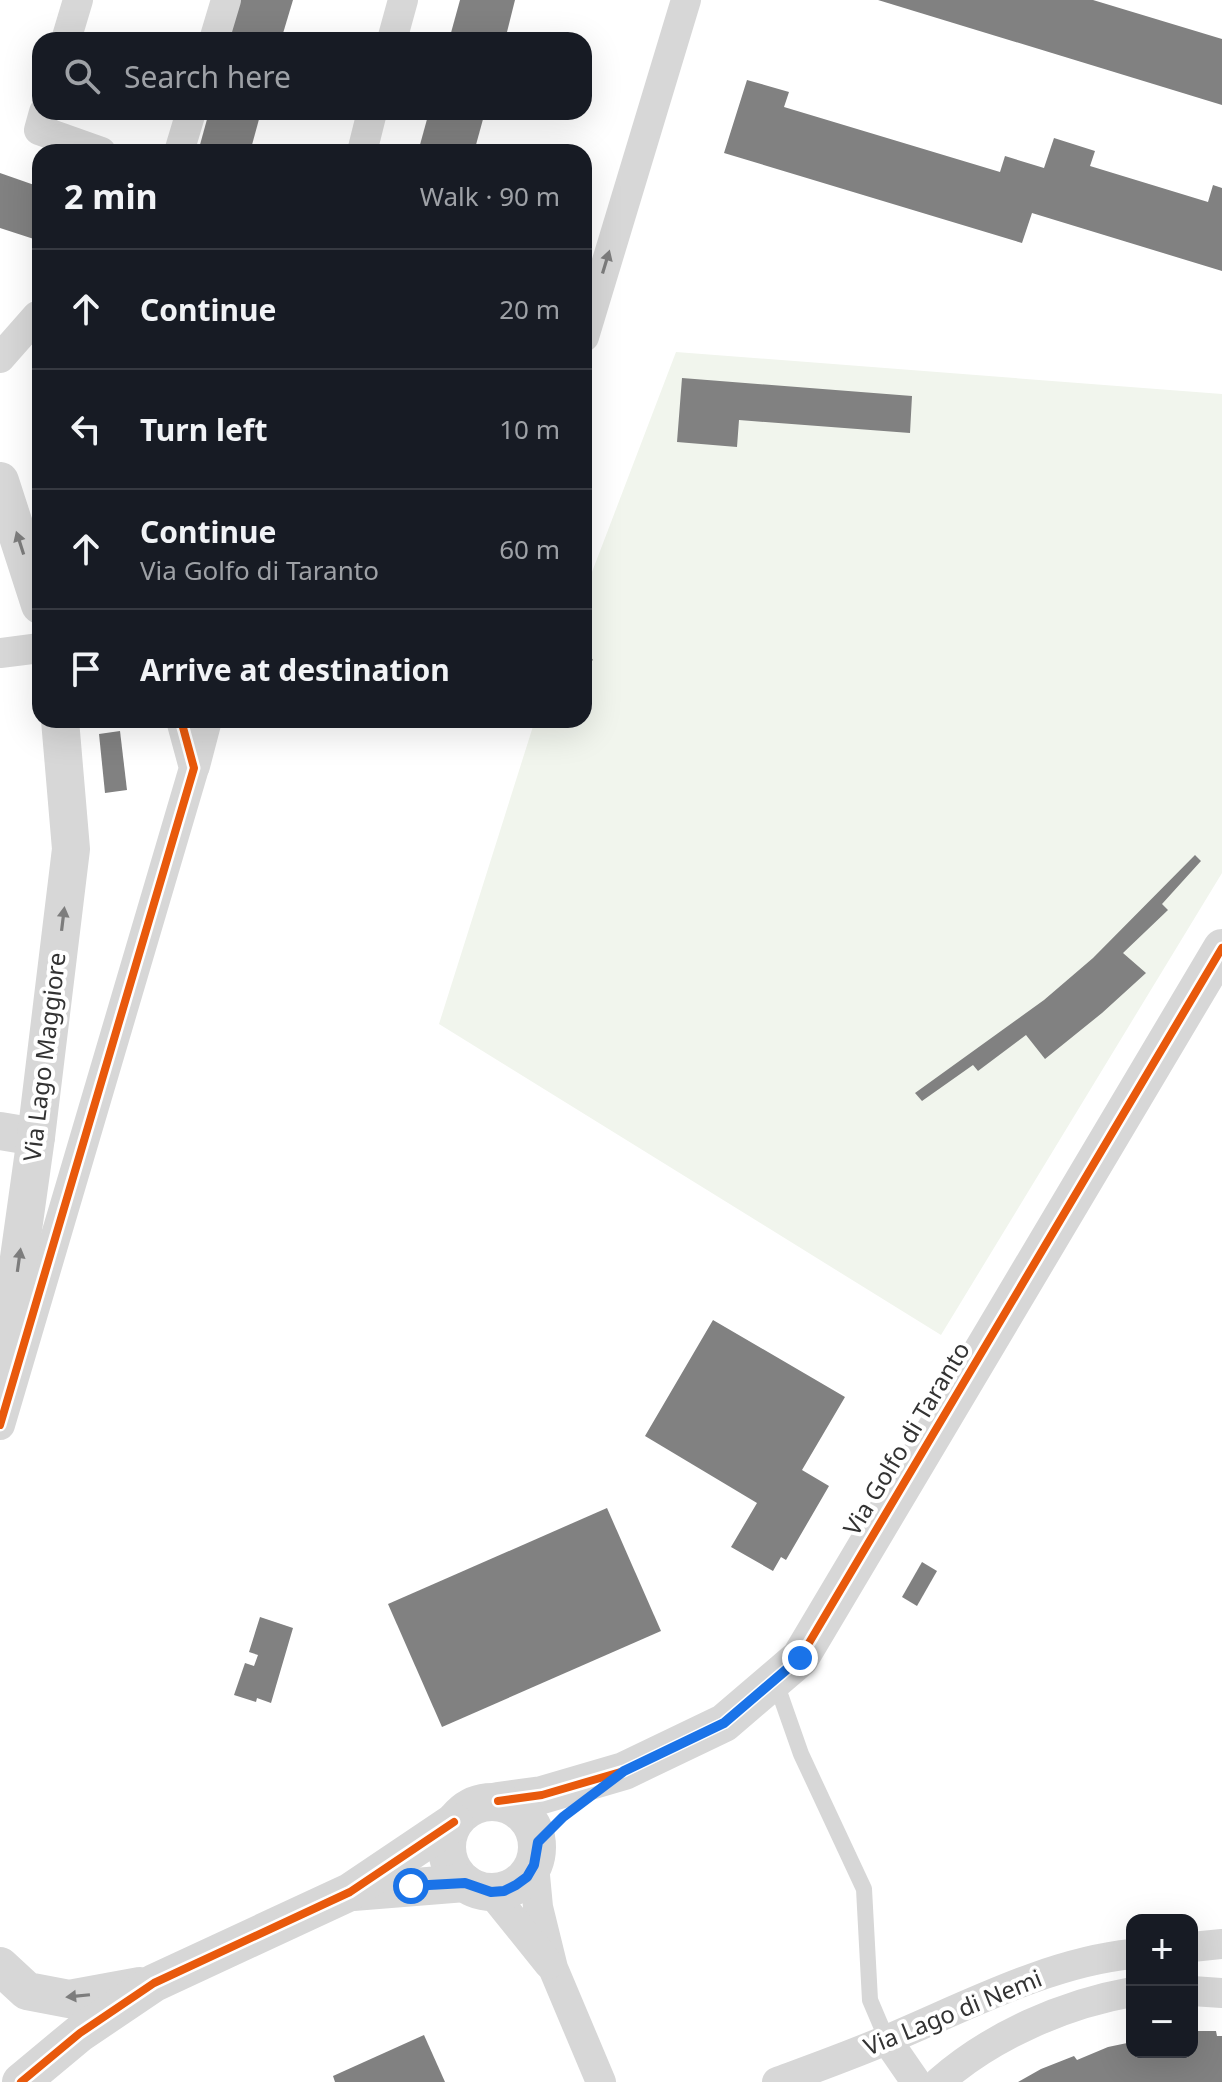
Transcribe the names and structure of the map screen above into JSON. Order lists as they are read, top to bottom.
{
  "streets": {
    "street": ["Via Lago Maggiore", "Via Golfo di Taranto", "Via Lago di Nemi"]
  },
  "page": {
    "search": "Search here",
    "heading": ["2 min", "Walk · 90 m"],
    "list": [
      ["Continue", "20 m"],
      ["Turn left", "10 m"],
      ["Continue", "Via Golfo di Taranto", "60 m"],
      "Arrive at destination"
    ],
    "map_buttons": ["+", "−"]
  }
}
